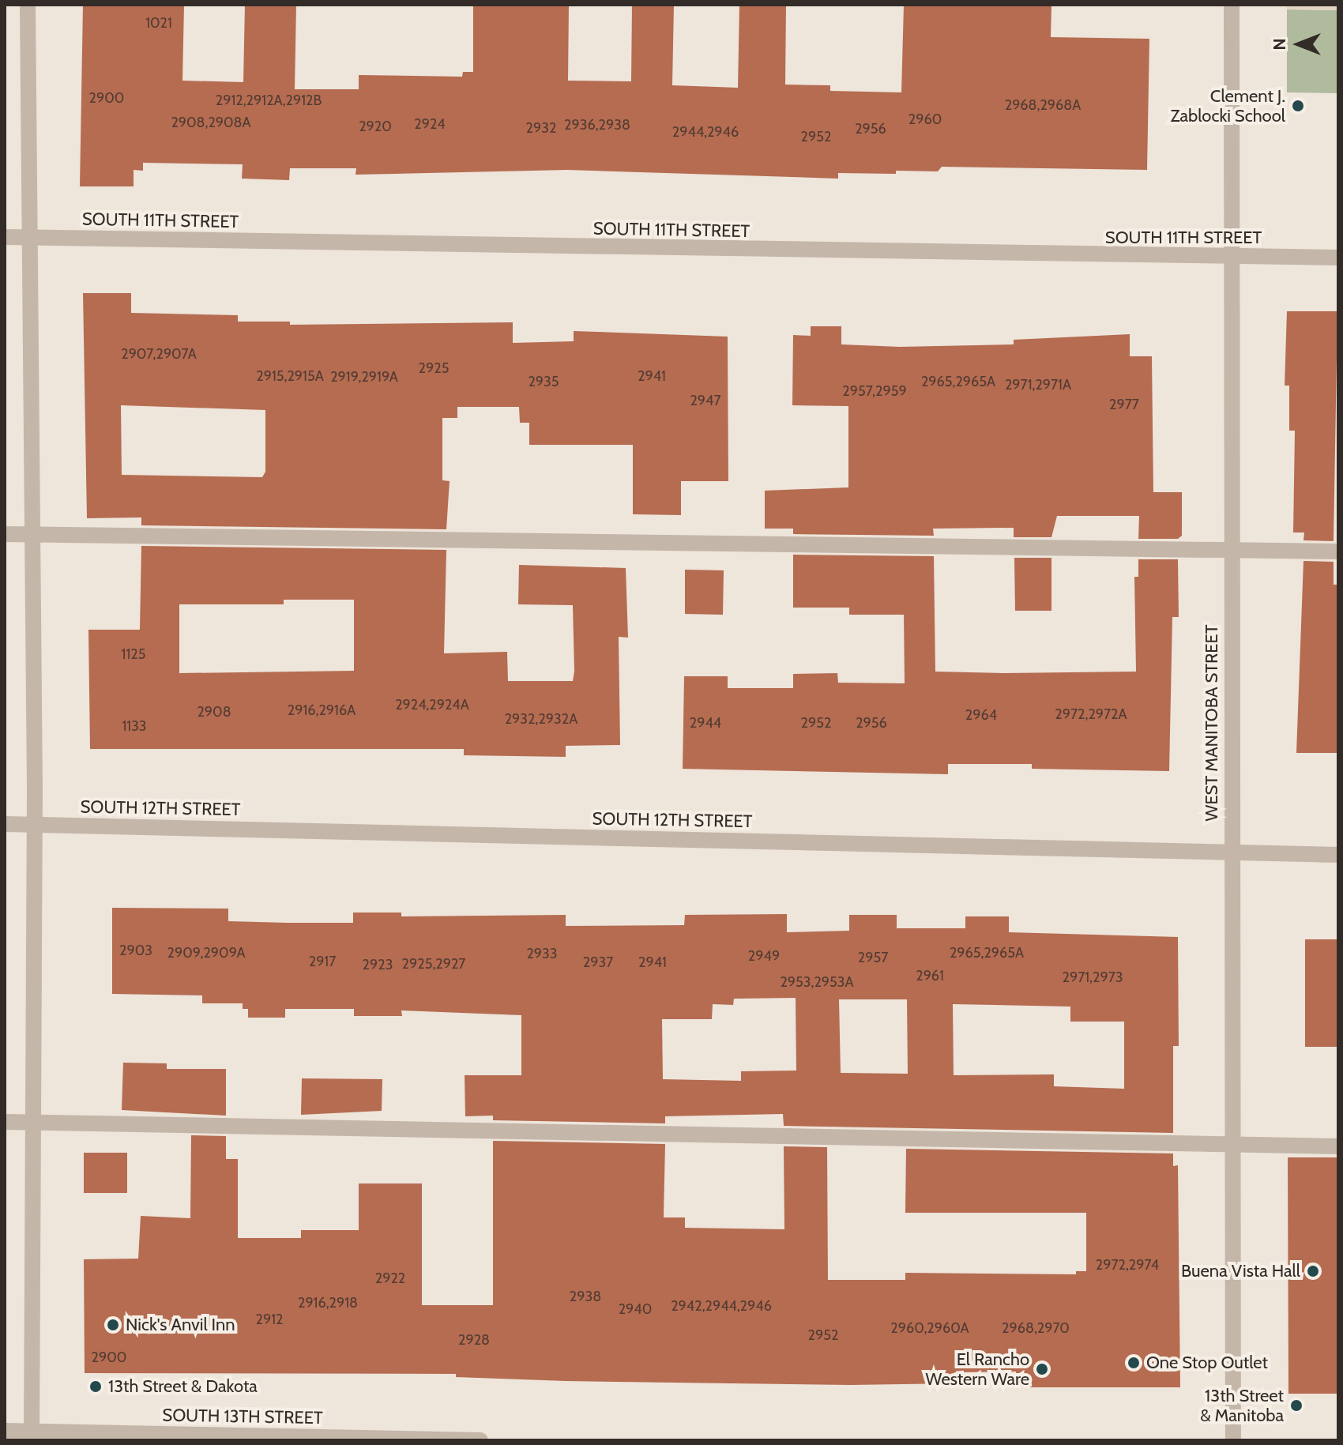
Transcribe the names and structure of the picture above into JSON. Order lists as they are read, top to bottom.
{
  "streets": {
    "street": [
      "SOUTH 11TH STREET",
      "WEST MANITOBA STREET",
      "SOUTH 12TH STREET",
      "SOUTH 13TH STREET"
    ]
  },
  "crossings": [
    ["SOUTH 11TH STREET", "WEST MANITOBA STREET"],
    ["WEST MANITOBA STREET", "SOUTH 12TH STREET"]
  ],
  "places": [
    "Clement J. Zablocki School",
    "Buena Vista Hall",
    "Nick's Anvil Inn",
    "One Stop Outlet",
    "El Rancho Western Ware",
    "13th Street & Dakota",
    "13th Street & Manitoba"
  ],
  "house_numbers": [
    "1021",
    "2900",
    "2912,2912A,2912B",
    "2968,2968A",
    "2960",
    "2908,2908A",
    "2924",
    "2936,2938",
    "2920",
    "2932",
    "2956",
    "2944,2946",
    "2952",
    "2907,2907A",
    "2925",
    "2915,2915A",
    "2941",
    "2919,2919A",
    "2935",
    "2965,2965A",
    "2971,2971A",
    "2957,2959",
    "2947",
    "2977",
    "1125",
    "2924,2924A",
    "2916,2916A",
    "2908",
    "2972,2972A",
    "2964",
    "2932,2932A",
    "2944",
    "2952",
    "2956",
    "1133",
    "2903",
    "2909,2909A",
    "2965,2965A",
    "2933",
    "2949",
    "2957",
    "2917",
    "2937",
    "2941",
    "2925,2927",
    "2923",
    "2961",
    "2971,2973",
    "2953,2953A",
    "2972,2974",
    "2922",
    "2938",
    "2916,2918",
    "2942,2944,2946",
    "2940",
    "2912",
    "2960,2960A",
    "2968,2970",
    "2952",
    "2928",
    "2900"
  ],
  "north": "left"
}
